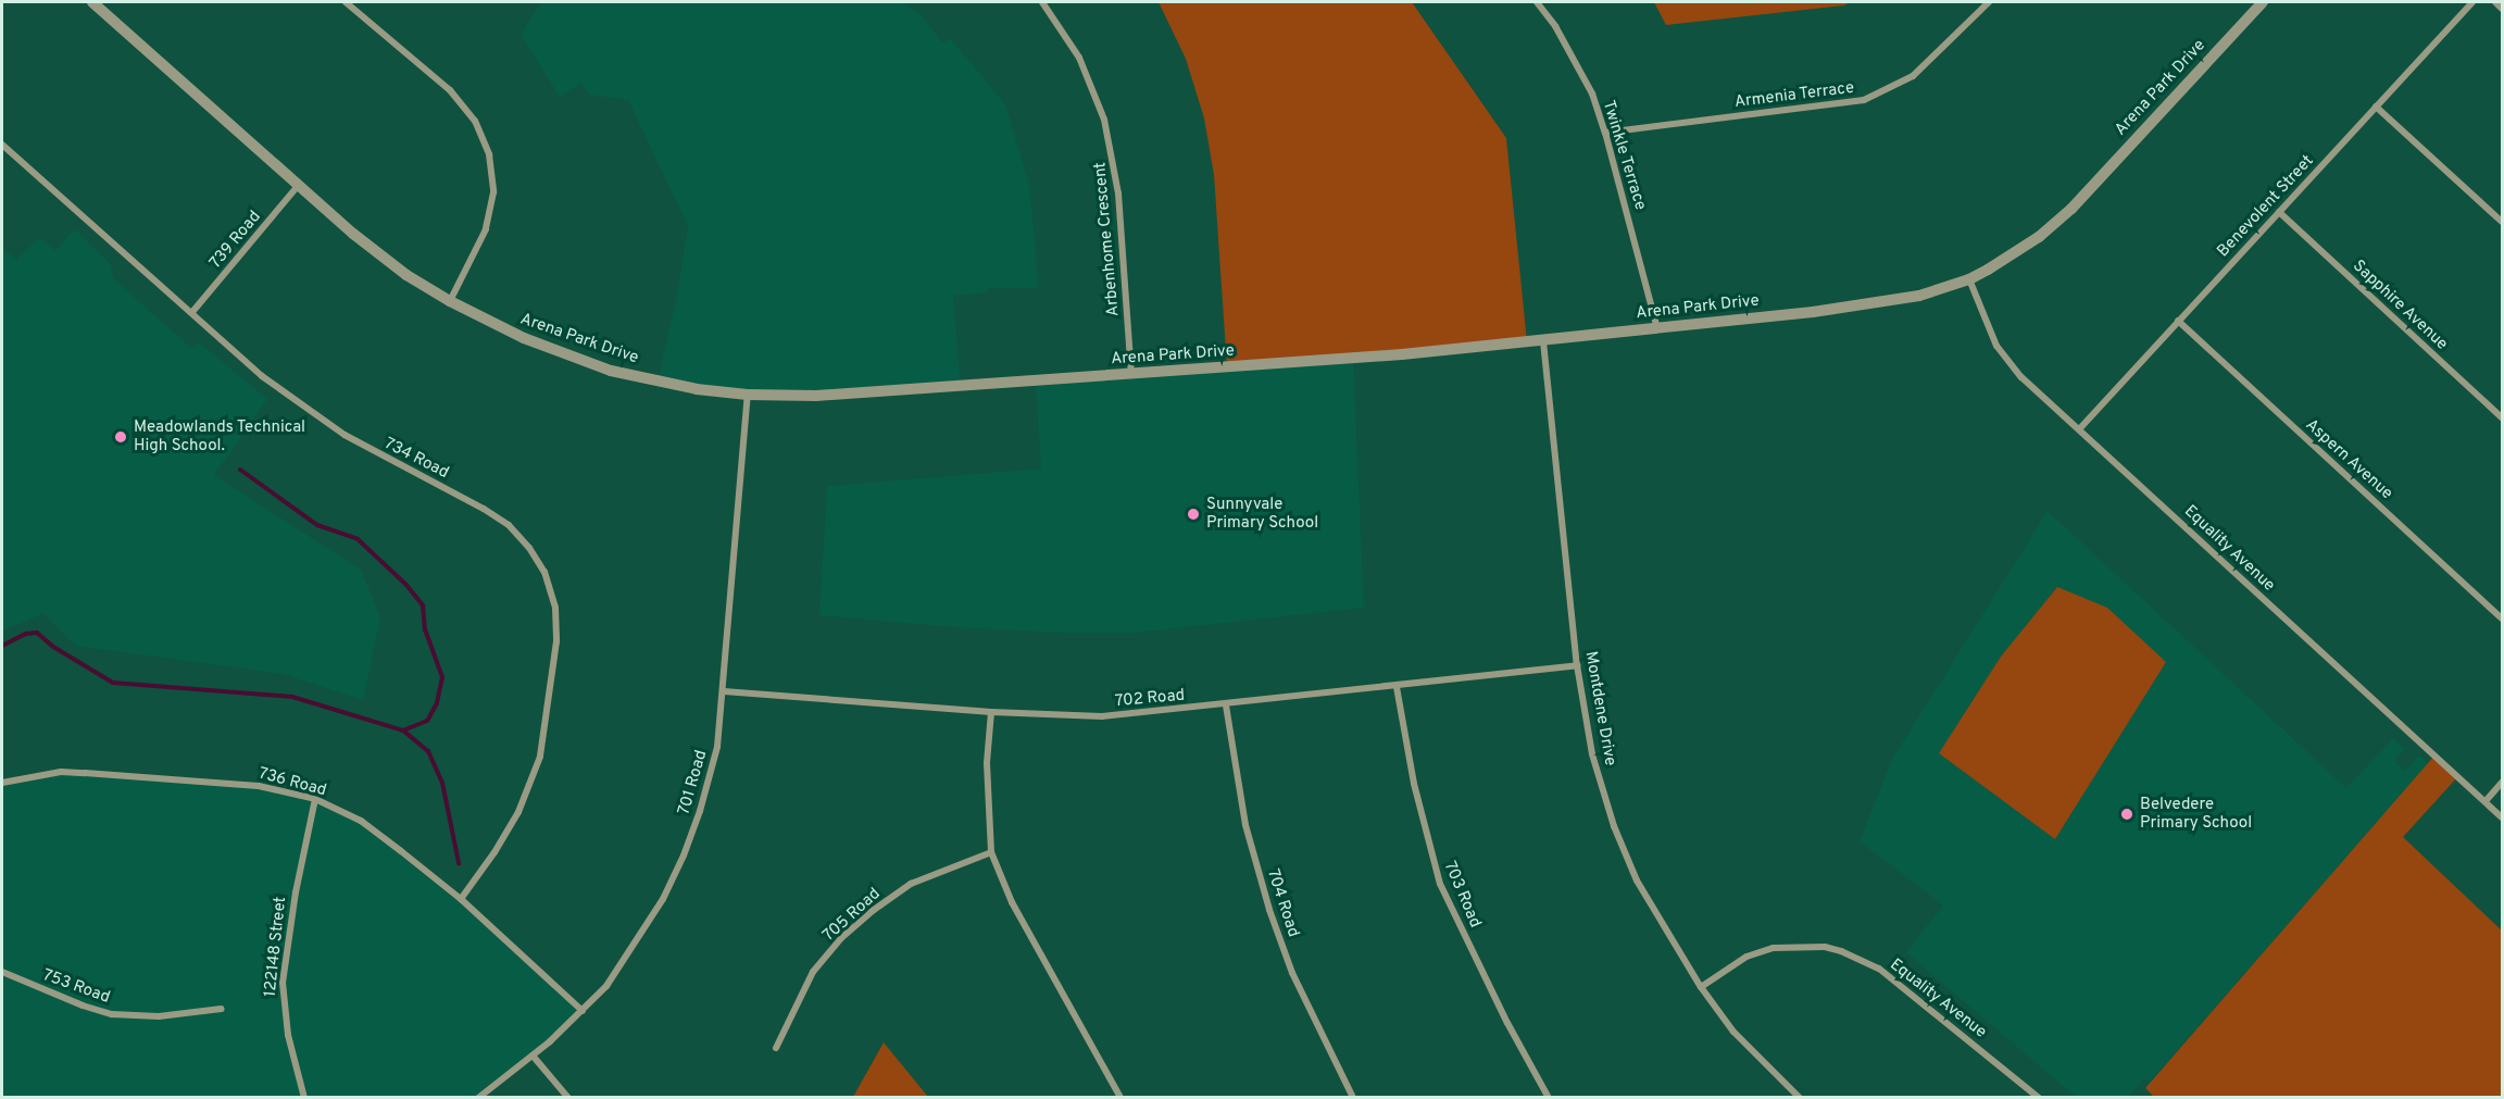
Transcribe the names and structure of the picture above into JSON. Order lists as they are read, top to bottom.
{
  "streets": {
    "street": [
      "Arena Park Drive",
      "Armenia Terrace",
      "Twinkle Terrace",
      "Benevolent Street",
      "Arbenhome Crescent",
      "739 Road",
      "Sapphire Avenue",
      "734 Road",
      "Aspern Avenue",
      "Equality Avenue",
      "702 Road",
      "Montdene Drive",
      "736 Road",
      "701 Road",
      "703 Road",
      "704 Road",
      "705 Road",
      "122148 Street",
      "753 Road"
    ]
  },
  "crossings": [
    ["Arena Park Drive", "Twinkle Terrace"],
    ["Arena Park Drive", "Arbenhome Crescent"],
    ["Arena Park Drive", "739 Road"],
    ["Arena Park Drive", "Equality Avenue"],
    ["Arena Park Drive", "Montdene Drive"],
    ["Arena Park Drive", "701 Road"],
    ["Armenia Terrace", "Twinkle Terrace"],
    ["Benevolent Street", "Sapphire Avenue"],
    ["Benevolent Street", "Aspern Avenue"],
    ["Benevolent Street", "Equality Avenue"],
    ["739 Road", "734 Road"],
    ["734 Road", "736 Road"],
    ["Equality Avenue", "Montdene Drive"],
    ["702 Road", "Montdene Drive"],
    ["702 Road", "701 Road"],
    ["702 Road", "703 Road"],
    ["702 Road", "704 Road"],
    ["736 Road", "701 Road"],
    ["736 Road", "122148 Street"]
  ],
  "places": ["Meadowlands Technical High School.", "Sunnyvale Primary School", "Belvedere Primary School"]
}
